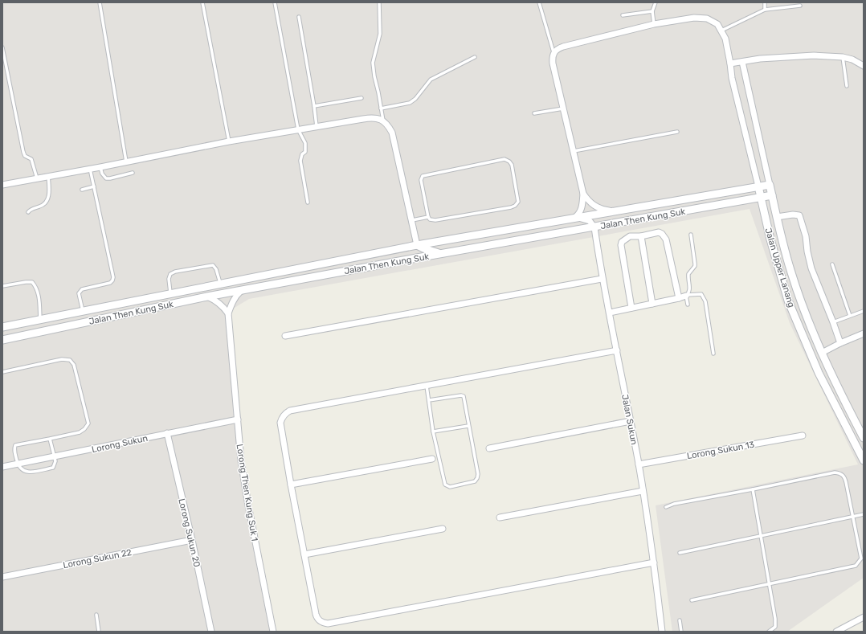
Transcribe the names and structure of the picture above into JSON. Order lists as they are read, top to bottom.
{
  "streets": {
    "street": [
      "Jalan Then Kung Suk",
      "Jalan Upper Lanang",
      "Jalan Sukun",
      "Lorong Sukun",
      "Lorong Sukun 13",
      "Lorong Then Kung Suk 1",
      "Lorong Sukun 20",
      "Lorong Sukun 22"
    ]
  },
  "crossings": [
    ["Jalan Then Kung Suk", "Jalan Upper Lanang"],
    ["Jalan Then Kung Suk", "Jalan Sukun"],
    ["Jalan Sukun", "Lorong Sukun 13"],
    ["Lorong Sukun", "Lorong Then Kung Suk 1"],
    ["Lorong Sukun", "Lorong Sukun 20"],
    ["Lorong Sukun 20", "Lorong Sukun 22"]
  ]
}
